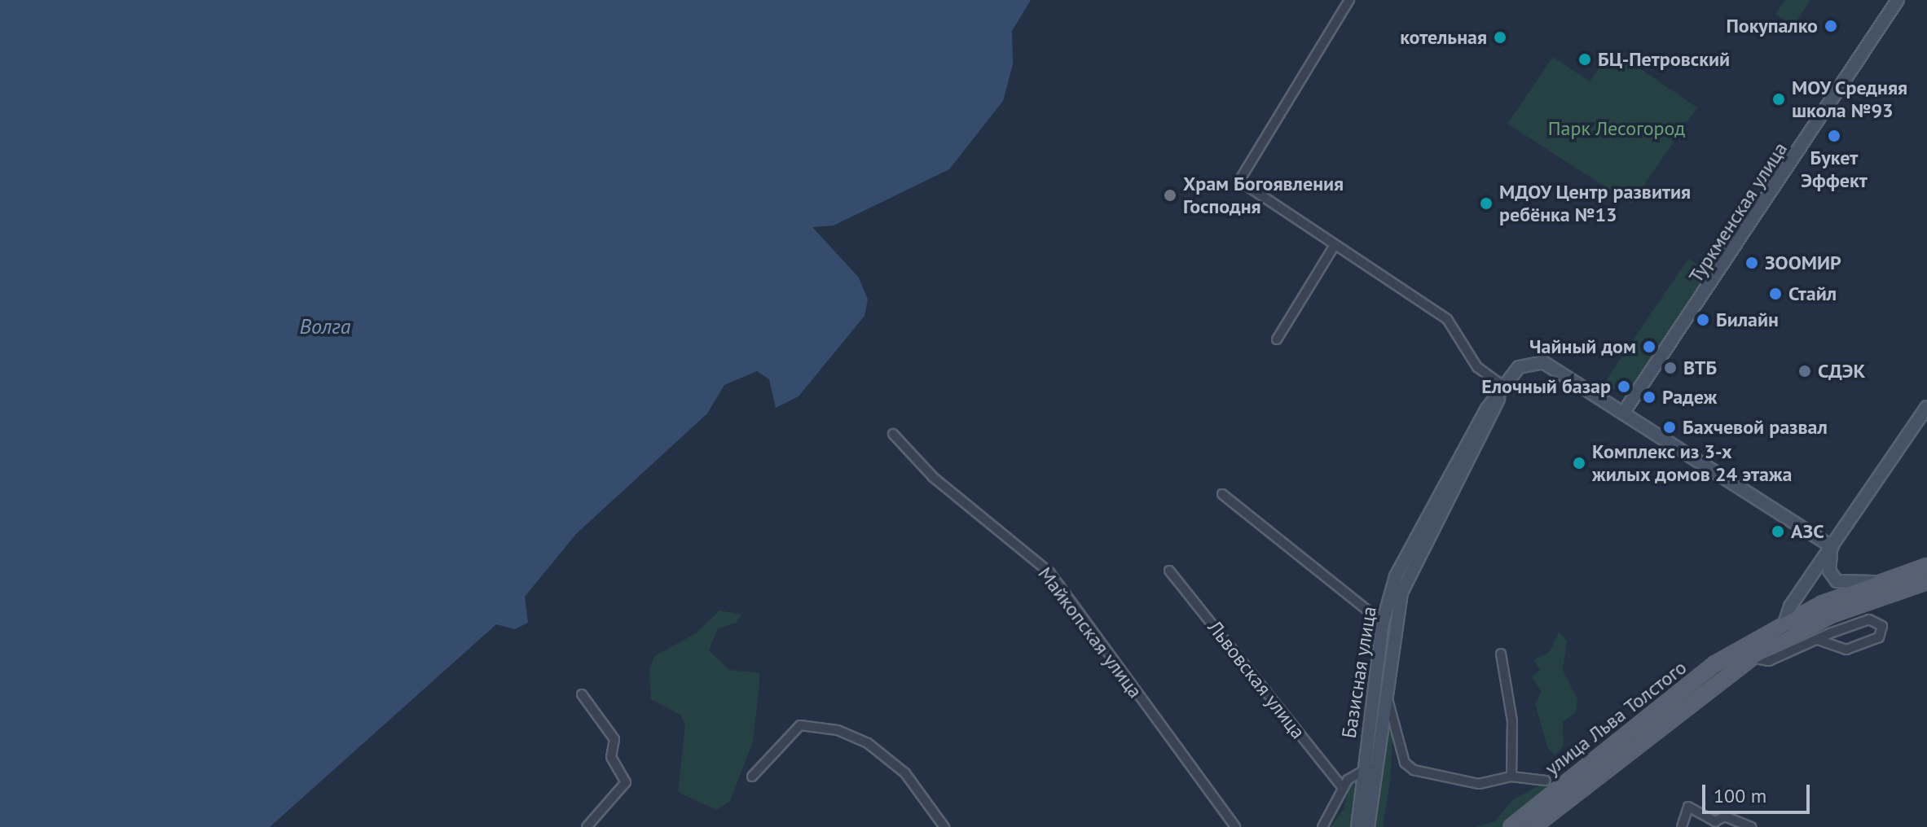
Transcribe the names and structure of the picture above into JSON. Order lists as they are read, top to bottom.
{
  "streets": {
    "main road": ["улица Льва Толстого"],
    "street": [
      "Туркменская улица",
      "Майкопская улица",
      "Базисная улица",
      "Львовская улица"
    ]
  },
  "crossings": [
    ["Туркменская улица", "Базисная улица"]
  ],
  "water": ["Волга"],
  "parks": ["Парк Лесогород"],
  "places": [
    "Покупалко",
    "котельная",
    "БЦ-Петровский",
    "МОУ Средняя школа №93",
    "Букет Эффект",
    "Храм Богоявления Господня",
    "МДОУ Центр развития ребёнка №13",
    "ЗООМИР",
    "Стайл",
    "Билайн",
    "Чайный дом",
    "ВТБ",
    "СДЭК",
    "Елочный базар",
    "Радеж",
    "Бахчевой развал",
    "Комплекс из 3-х жилых домов 24 этажа",
    "АЗС"
  ],
  "scale_bar": "100 m"
}
